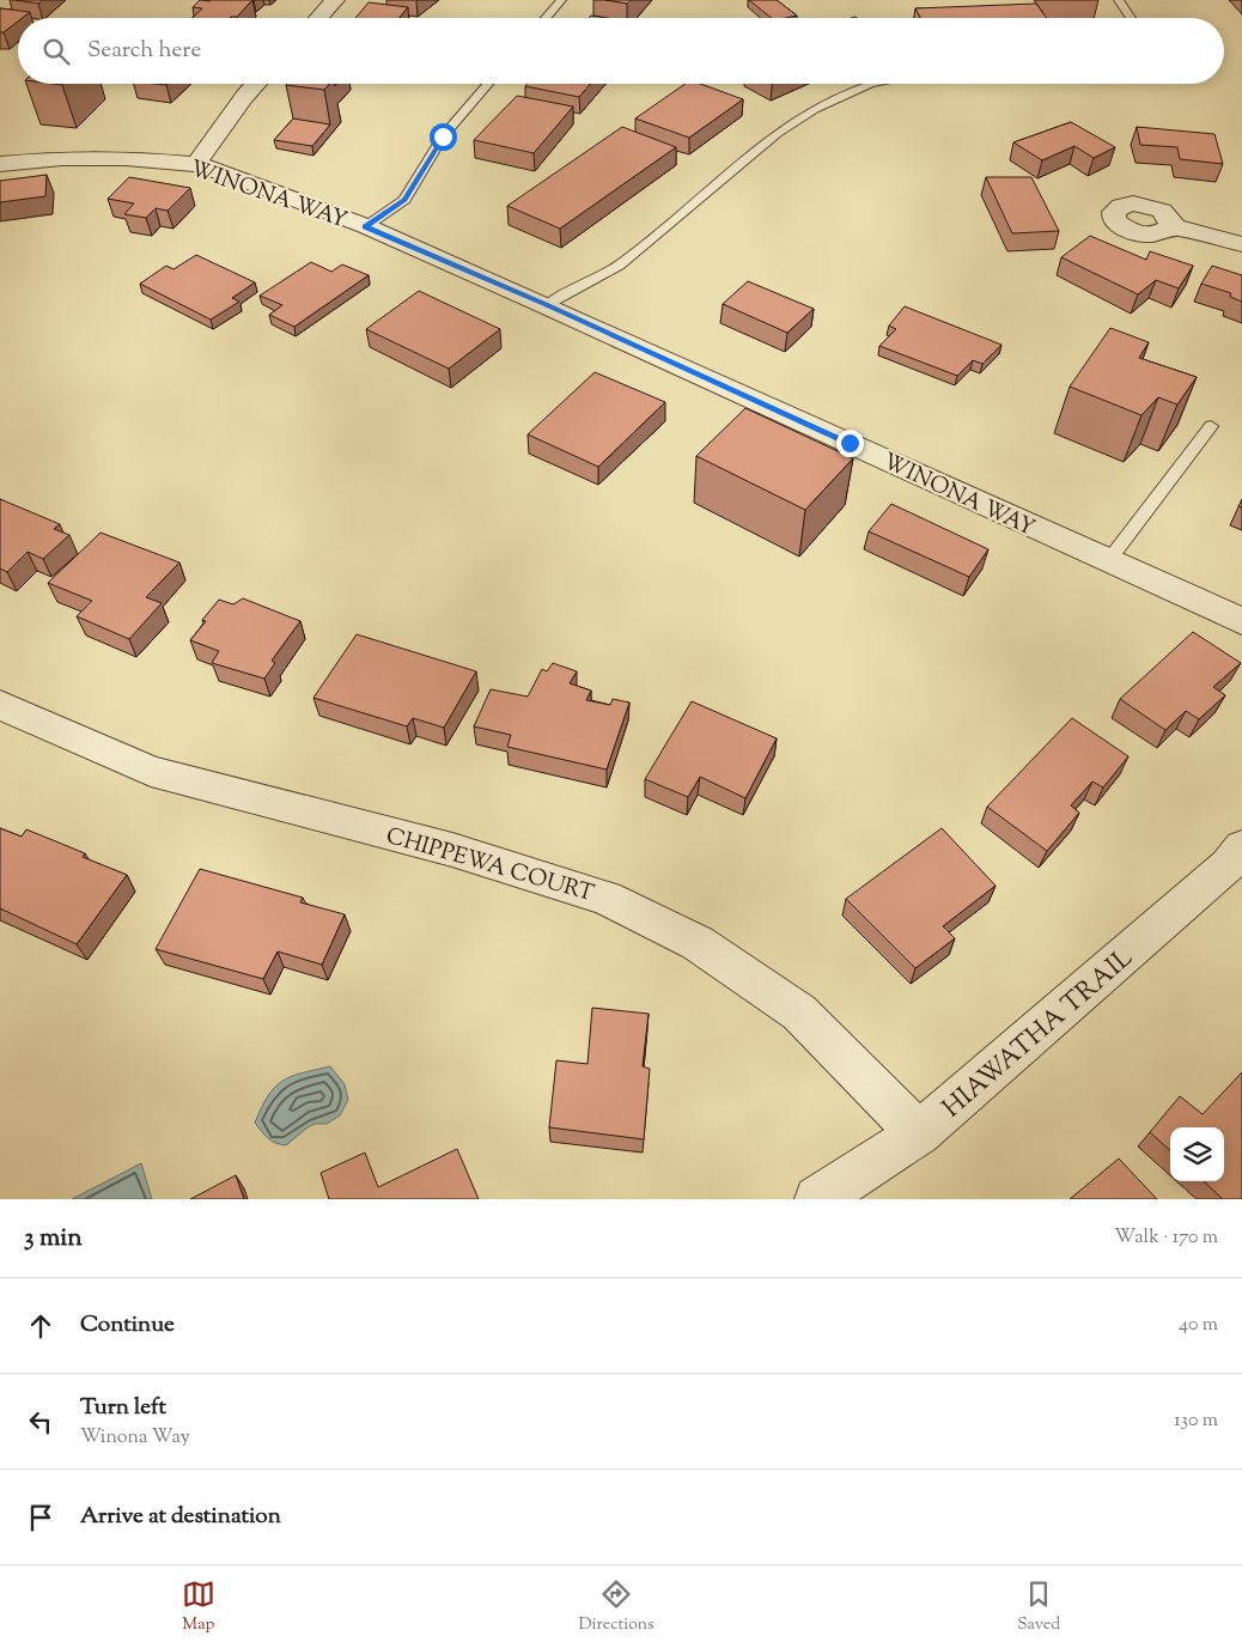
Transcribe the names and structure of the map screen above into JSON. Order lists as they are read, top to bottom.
{
  "streets": {
    "street": ["WINONA WAY", "CHIPPEWA COURT", "HIAWATHA TRAIL"]
  },
  "crossings": [
    ["CHIPPEWA COURT", "HIAWATHA TRAIL"]
  ],
  "page": {
    "search": "Search here",
    "heading": ["3 min", "Walk · 170 m"],
    "list": [
      ["Continue", "40 m"],
      ["Turn left", "Winona Way", "130 m"],
      "Arrive at destination"
    ],
    "nav": ["Map", "Directions", "Saved"]
  }
}
